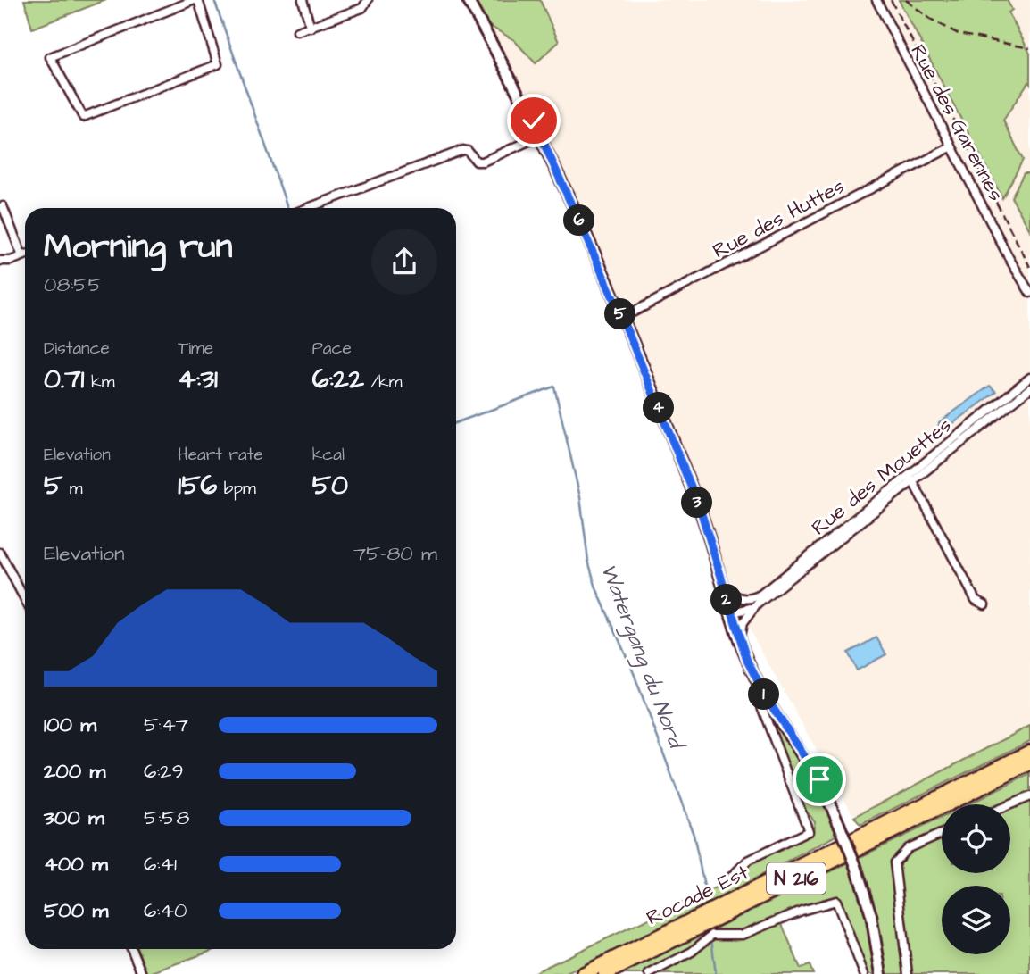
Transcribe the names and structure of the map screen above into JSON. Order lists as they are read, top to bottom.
{
  "streets": {
    "highway": ["N 216", "Rocade Est"],
    "street": ["Rue des Garennes", "Rue des Huttes", "Rue des Mouettes"]
  },
  "crossings": [
    ["Rue des Garennes", "Rue des Huttes"]
  ],
  "water": ["Watergang du Nord"],
  "page": {
    "pins": [
      "6",
      "5",
      "4",
      "3",
      "2",
      "1"
    ],
    "heading": ["Morning run", "08:55"],
    "stats": [
      ["Distance", "0.71 km"],
      ["Time", "4:31"],
      ["Pace", "6:22 /km"],
      ["Elevation", "5 m"],
      ["Heart rate", "156 bpm"],
      ["kcal", "50"]
    ],
    "chart": ["Elevation", "75–80 m"],
    "list": [
      {
        "name": "100 m",
        "note": "5:47"
      },
      {
        "name": "200 m",
        "note": "6:29"
      },
      {
        "name": "300 m",
        "note": "5:58"
      },
      {
        "name": "400 m",
        "note": "6:41"
      },
      {
        "name": "500 m",
        "note": "6:40"
      }
    ]
  }
}
